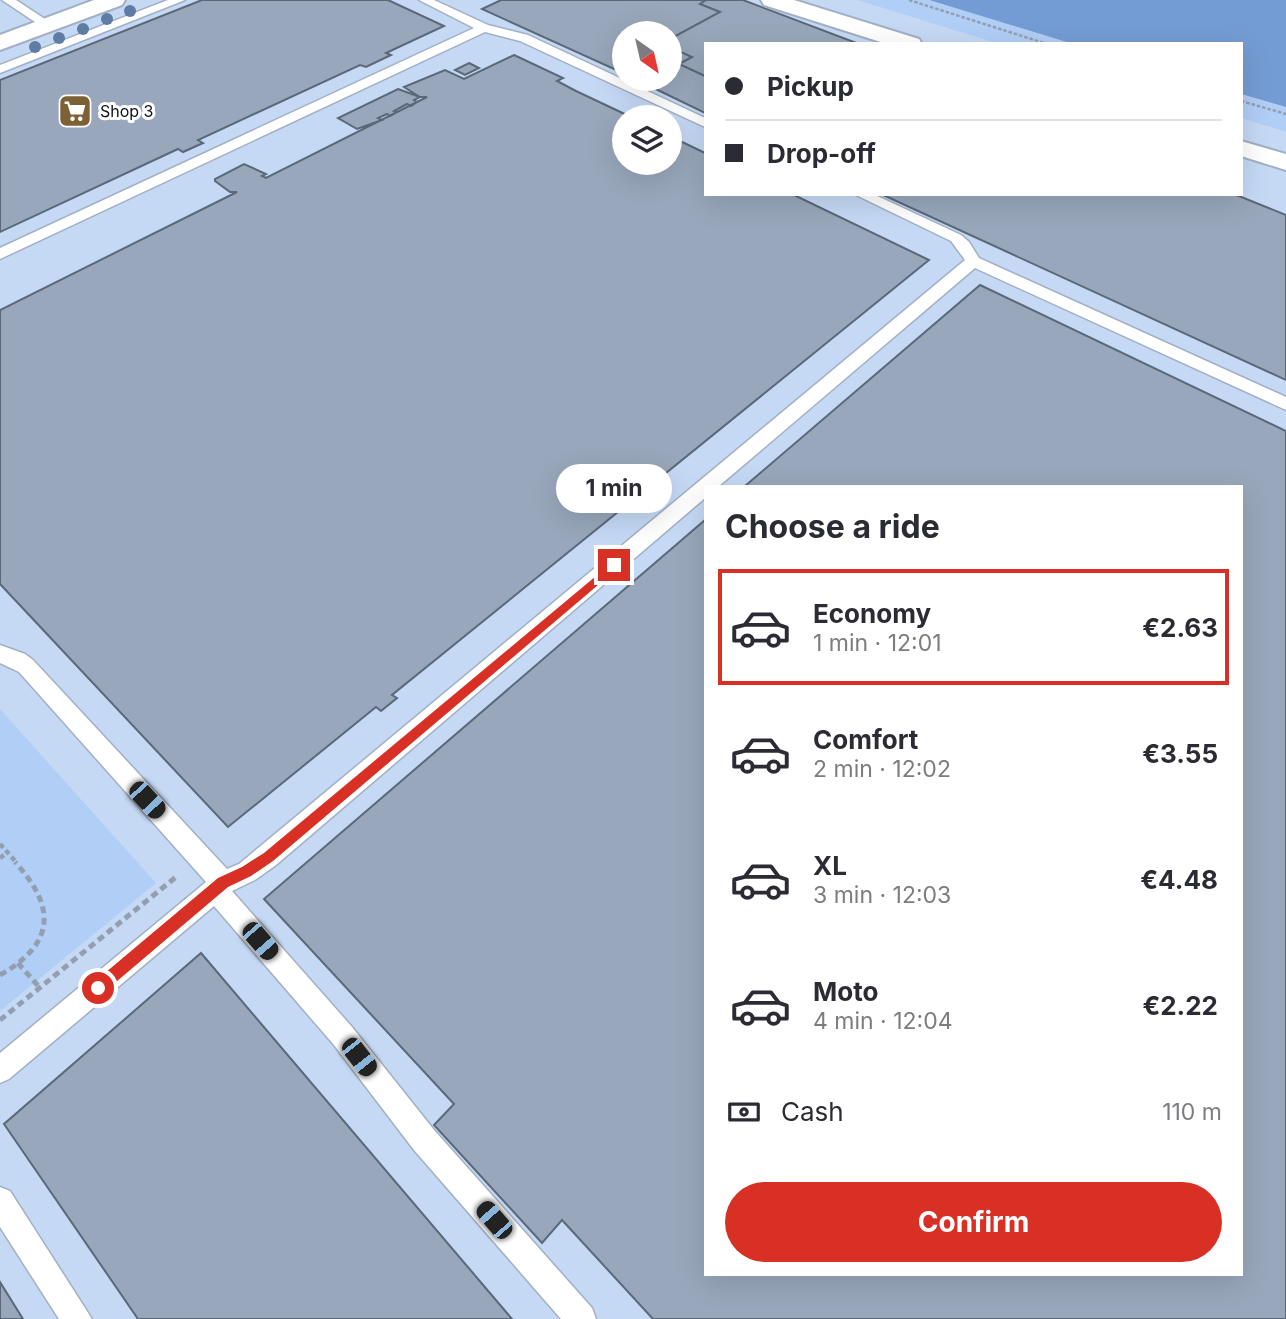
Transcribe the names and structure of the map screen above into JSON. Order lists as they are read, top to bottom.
{
  "places": {
    "supermarket": ["Shop 3"]
  },
  "north": "bottom right",
  "page": {
    "banner": ["Pickup", "Drop-off"],
    "bubble": "1 min",
    "heading": "Choose a ride",
    "list": [
      {
        "name": "Economy",
        "note": "1 min · 12:01",
        "value": "€2.63"
      },
      {
        "name": "Comfort",
        "note": "2 min · 12:02",
        "value": "€3.55"
      },
      {
        "name": "XL",
        "note": "3 min · 12:03",
        "value": "€4.48"
      },
      {
        "name": "Moto",
        "note": "4 min · 12:04",
        "value": "€2.22"
      }
    ],
    "pay": ["Cash", "110 m"],
    "buttons": "Confirm"
  }
}
